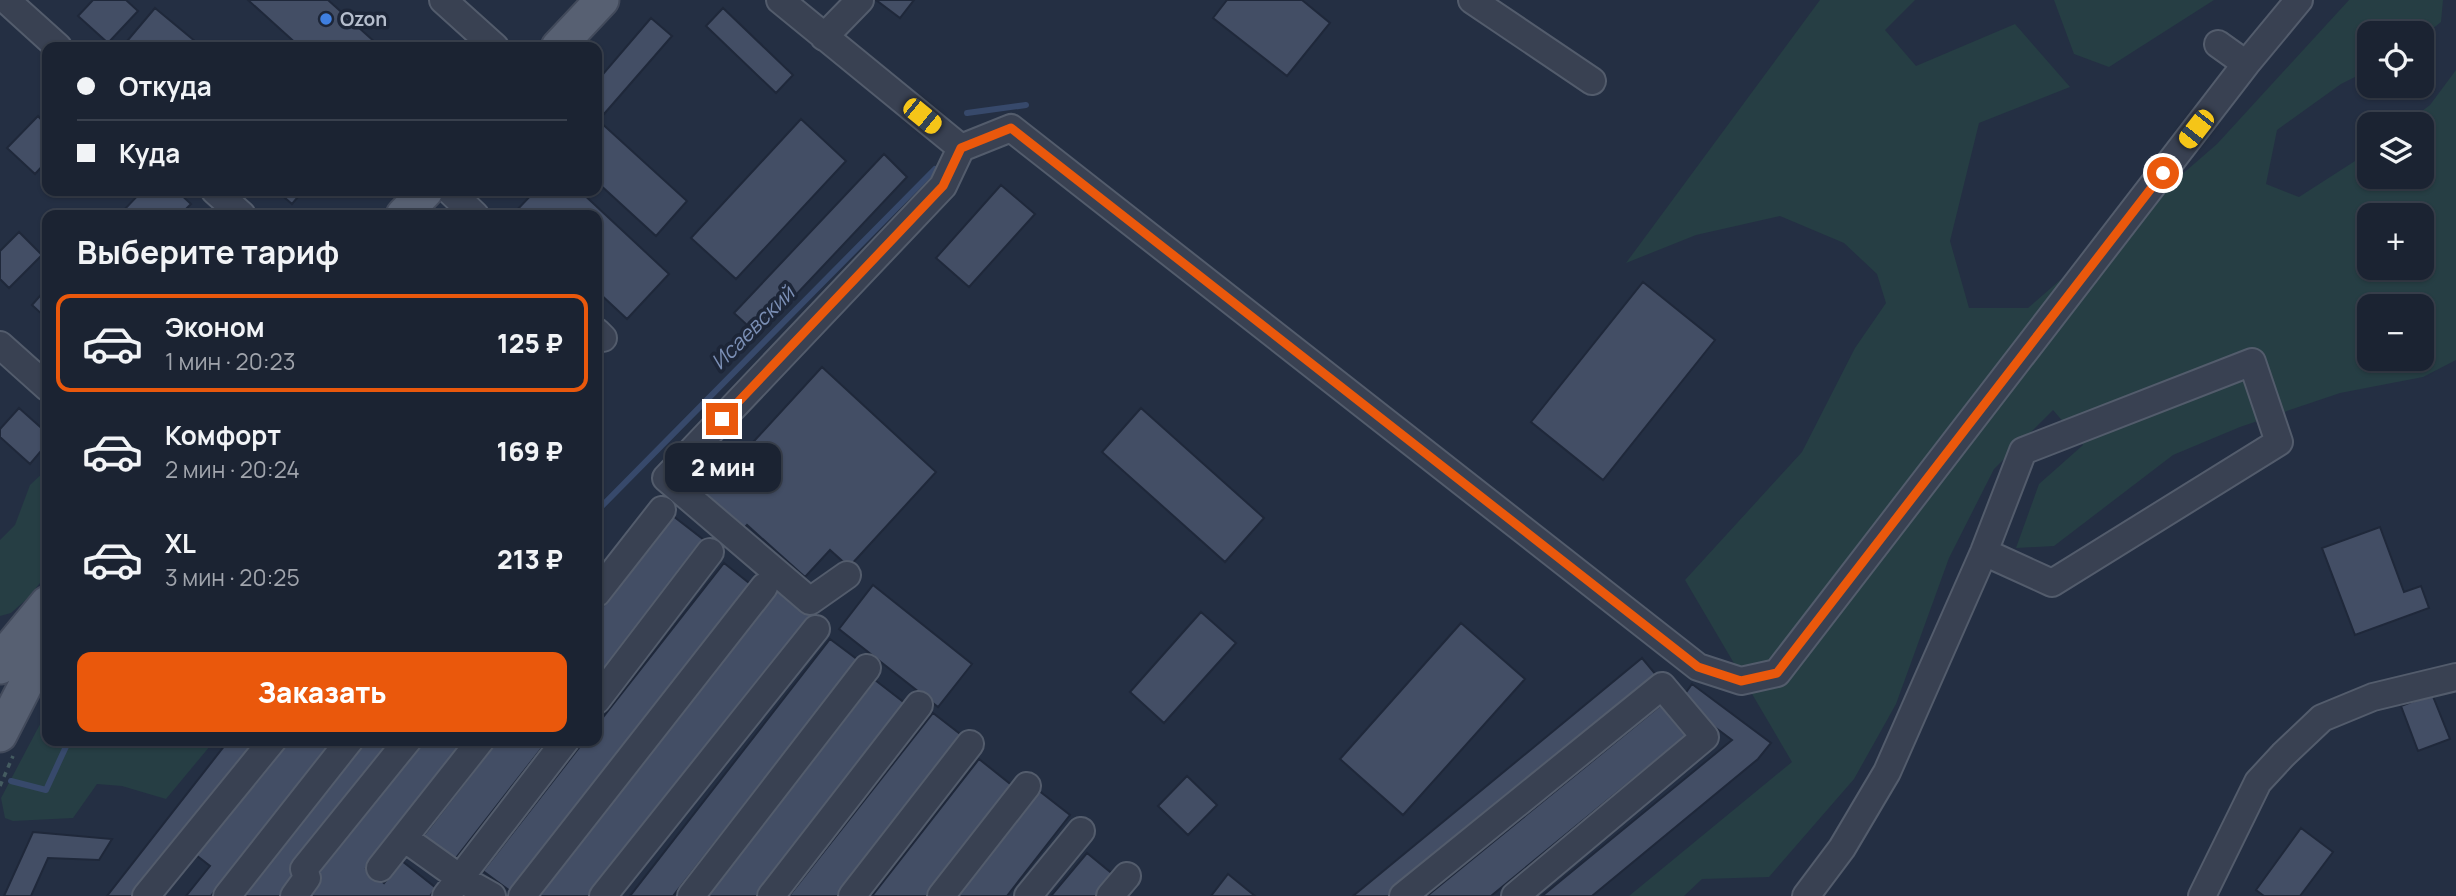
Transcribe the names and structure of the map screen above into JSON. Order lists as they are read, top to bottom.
{
  "water": ["Исаевский"],
  "places": ["Ozon"],
  "page": {
    "map_buttons": ["+", "−"],
    "banner": ["Откуда", "Куда"],
    "heading": "Выберите тариф",
    "list": [
      {
        "name": "Эконом",
        "note": "1 мин · 20:23",
        "value": "125 ₽"
      },
      {
        "name": "Комфорт",
        "note": "2 мин · 20:24",
        "value": "169 ₽"
      },
      {
        "name": "XL",
        "note": "3 мин · 20:25",
        "value": "213 ₽"
      }
    ],
    "bubble": "2 мин",
    "buttons": "Заказать"
  }
}
